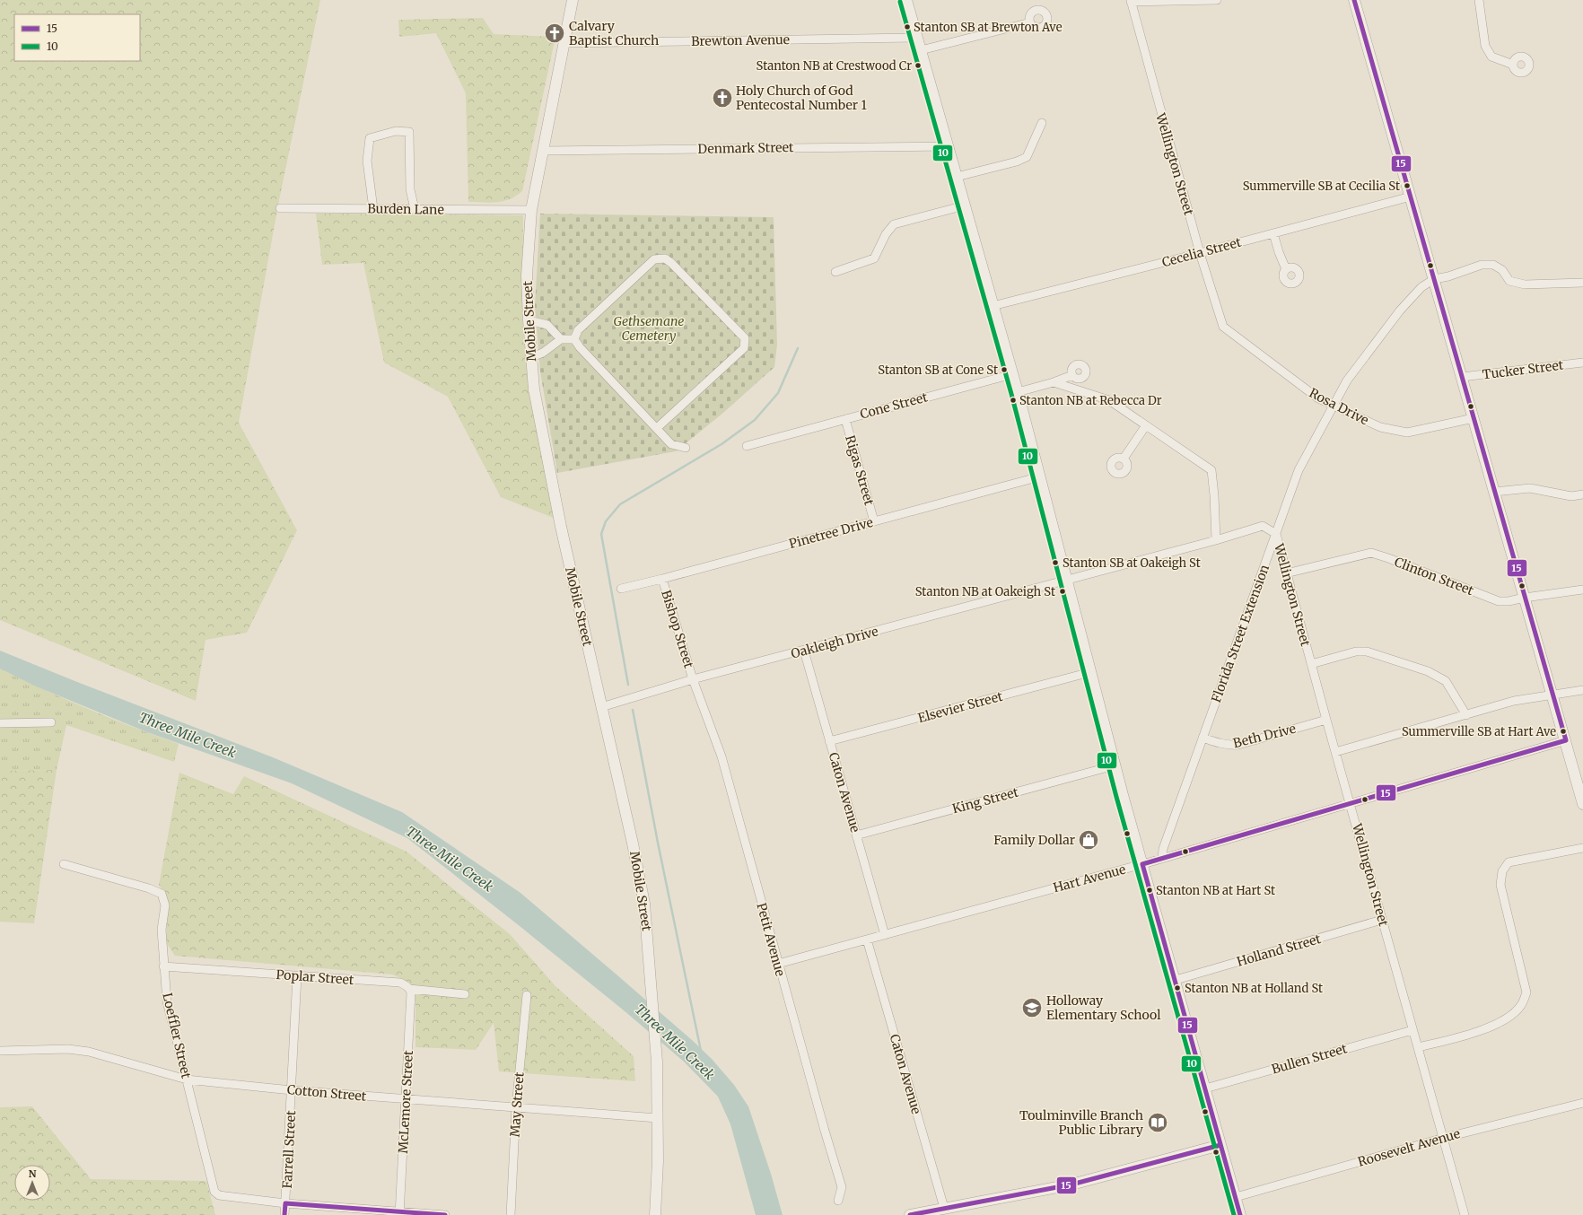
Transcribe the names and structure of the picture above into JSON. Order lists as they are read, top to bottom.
{
  "streets": {
    "street": [
      "Brewton Avenue",
      "Denmark Street",
      "Wellington Street",
      "Burden Lane",
      "Cecelia Street",
      "Mobile Street",
      "Tucker Street",
      "Cone Street",
      "Rosa Drive",
      "Rigas Street",
      "Pinetree Drive",
      "Clinton Street",
      "Bishop Street",
      "Florida Street Extension",
      "Oakleigh Drive",
      "Elsevier Street",
      "Beth Drive",
      "Caton Avenue",
      "King Street",
      "Hart Avenue",
      "Petit Avenue",
      "Holland Street",
      "Poplar Street",
      "Loeffler Street",
      "Bullen Street",
      "Cotton Street",
      "McLemore Street",
      "May Street",
      "Roosevelt Avenue",
      "Farrell Street"
    ]
  },
  "crossings": [
    ["Brewton Avenue", "Mobile Street"],
    ["Denmark Street", "Mobile Street"],
    ["Wellington Street", "Cecelia Street"],
    ["Wellington Street", "Rosa Drive"],
    ["Wellington Street", "Clinton Street"],
    ["Wellington Street", "Florida Street Extension"],
    ["Wellington Street", "Oakleigh Drive"],
    ["Wellington Street", "Beth Drive"],
    ["Wellington Street", "Hart Avenue"],
    ["Wellington Street", "Holland Street"],
    ["Wellington Street", "Bullen Street"],
    ["Wellington Street", "Roosevelt Avenue"],
    ["Burden Lane", "Mobile Street"],
    ["Mobile Street", "Oakleigh Drive"],
    ["Mobile Street", "Cotton Street"],
    ["Cone Street", "Rigas Street"],
    ["Rosa Drive", "Florida Street Extension"],
    ["Rigas Street", "Pinetree Drive"],
    ["Pinetree Drive", "Bishop Street"],
    ["Bishop Street", "Oakleigh Drive"],
    ["Bishop Street", "Petit Avenue"],
    ["Florida Street Extension", "Oakleigh Drive"],
    ["Florida Street Extension", "Beth Drive"],
    ["Florida Street Extension", "Hart Avenue"],
    ["Oakleigh Drive", "Caton Avenue"],
    ["Oakleigh Drive", "Petit Avenue"],
    ["Elsevier Street", "Caton Avenue"],
    ["Caton Avenue", "King Street"],
    ["Caton Avenue", "Hart Avenue"],
    ["Hart Avenue", "Petit Avenue"],
    ["Poplar Street", "Loeffler Street"],
    ["Poplar Street", "McLemore Street"],
    ["Poplar Street", "Farrell Street"],
    ["Loeffler Street", "Cotton Street"],
    ["Loeffler Street", "McLemore Street"],
    ["Loeffler Street", "Farrell Street"],
    ["Cotton Street", "McLemore Street"],
    ["Cotton Street", "May Street"],
    ["Cotton Street", "Farrell Street"]
  ],
  "water": ["Three Mile Creek"],
  "parks": ["Gethsemane Cemetery"],
  "places": {
    "other": [
      "Stanton SB at Brewton Ave",
      "Stanton NB at Crestwood Cr",
      "Summerville SB at Cecilia St",
      "Stanton SB at Cone St",
      "Stanton NB at Rebecca Dr",
      "Stanton SB at Oakeigh St",
      "Stanton NB at Oakeigh St",
      "Summerville SB at Hart Ave",
      "Stanton NB at Hart St",
      "Stanton NB at Holland St"
    ],
    "church": ["Calvary Baptist Church", "Holy Church of God Pentecostal Number 1"],
    "shop": ["Family Dollar"],
    "school or university": ["Holloway Elementary School"],
    "library": ["Toulminville Branch Public Library"]
  },
  "lines": ["transit line 15", "transit line 10"],
  "legend": ["15", "10"],
  "north": "top"
}
